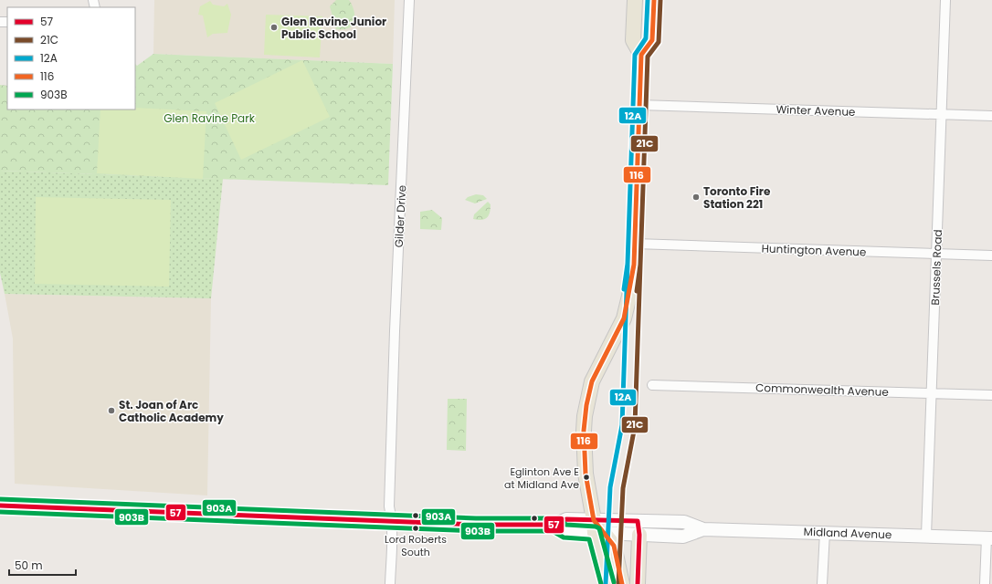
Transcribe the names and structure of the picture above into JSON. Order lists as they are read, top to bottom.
{
  "streets": {
    "main road": ["Midland Avenue"],
    "street": [
      "Winter Avenue",
      "Gilder Drive",
      "Huntington Avenue",
      "Brussels Road",
      "Commonwealth Avenue"
    ]
  },
  "crossings": [
    ["Winter Avenue", "Brussels Road"],
    ["Gilder Drive", "Midland Avenue"],
    ["Huntington Avenue", "Brussels Road"],
    ["Brussels Road", "Commonwealth Avenue"],
    ["Brussels Road", "Midland Avenue"]
  ],
  "parks": ["Glen Ravine Park"],
  "places": [
    "Glen Ravine Junior Public School",
    "Toronto Fire Station 221",
    "St. Joan of Arc Catholic Academy",
    "Eglinton Ave E at Midland Ave",
    "Lord Roberts South"
  ],
  "lines": [
    "transit line 21C",
    "transit line 12A",
    "transit line 116",
    "transit line 903A",
    "transit line 57",
    "transit line 903B"
  ],
  "legend": [
    "57",
    "21C",
    "12A",
    "116",
    "903B"
  ],
  "scale_bar": "50 m"
}
